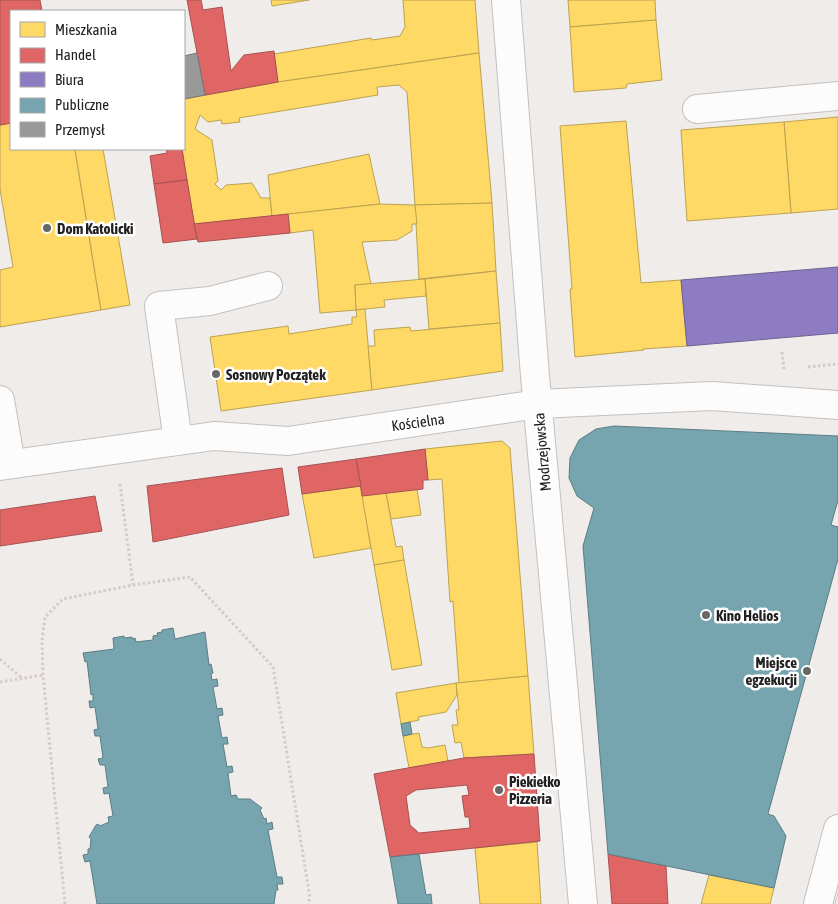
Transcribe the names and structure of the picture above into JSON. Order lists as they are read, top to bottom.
{
  "streets": {
    "street": ["Kościelna", "Modrzejowska"]
  },
  "crossings": [
    ["Kościelna", "Modrzejowska"]
  ],
  "places": [
    "Dom Katolicki",
    "Sosnowy Początek",
    "Kino Helios",
    "Miejsce egzekucji",
    "Piekiełko Pizzeria"
  ],
  "legend": [
    "Mieszkania",
    "Handel",
    "Biura",
    "Publiczne",
    "Przemysł"
  ]
}
